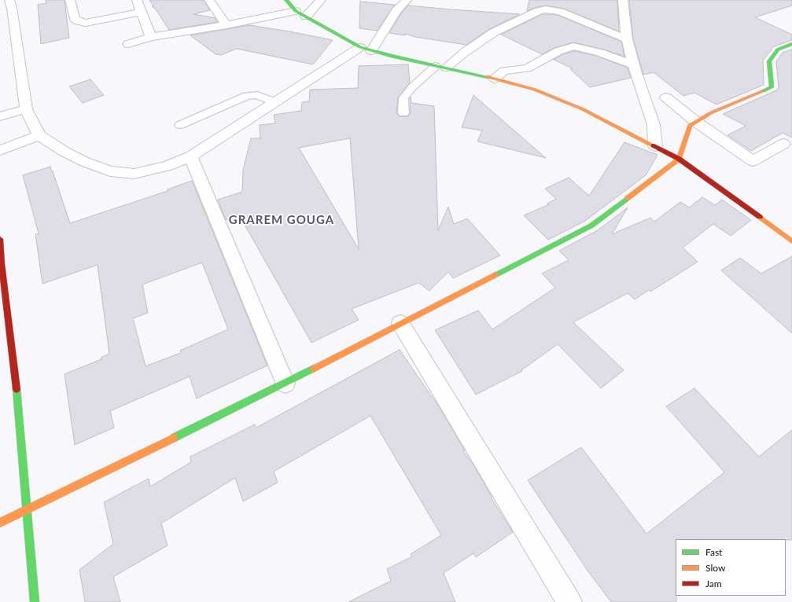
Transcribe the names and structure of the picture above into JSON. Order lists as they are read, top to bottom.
{
  "districts": ["GRAREM GOUGA"],
  "legend": ["Fast", "Slow", "Jam"]
}
